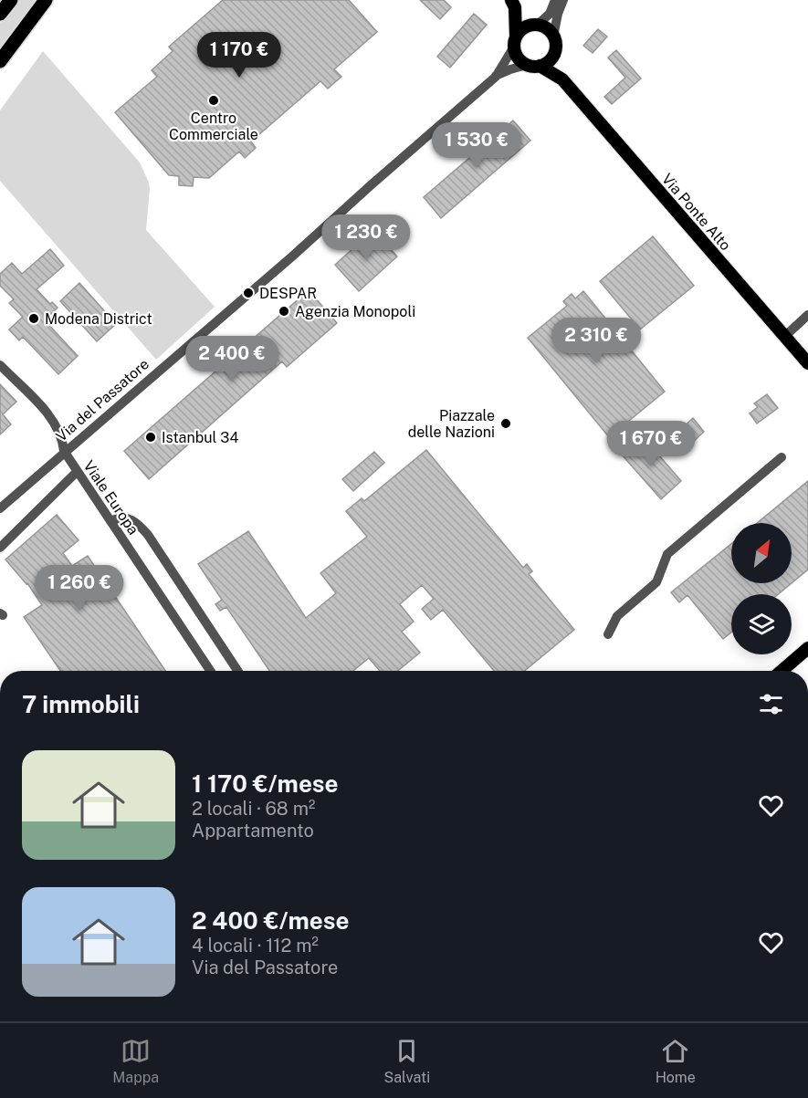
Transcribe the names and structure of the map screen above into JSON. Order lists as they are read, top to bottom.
{
  "streets": {
    "main road": ["Via Ponte Alto"],
    "street": ["Via del Passatore", "Viale Europa"]
  },
  "crossings": [
    ["Via Ponte Alto", "Via del Passatore"],
    ["Via del Passatore", "Viale Europa"]
  ],
  "places": [
    "Centro Commerciale",
    "DESPAR",
    "Agenzia Monopoli",
    "Modena District",
    "Piazzale delle Nazioni",
    "Istanbul 34"
  ],
  "north": "top right",
  "page": {
    "price": [
      "1 170 €",
      "1 530 €",
      "1 230 €",
      "2 310 €",
      "2 400 €",
      "1 670 €",
      "1 260 €"
    ],
    "heading": "7 immobili",
    "list": [
      {
        "name": "1 170 €/mese",
        "note": "2 locali · 68 m² · Appartamento"
      },
      {
        "name": "2 400 €/mese",
        "note": "4 locali · 112 m² · Via del Passatore"
      }
    ],
    "tabs": ["Mappa", "Salvati", "Home"]
  }
}
